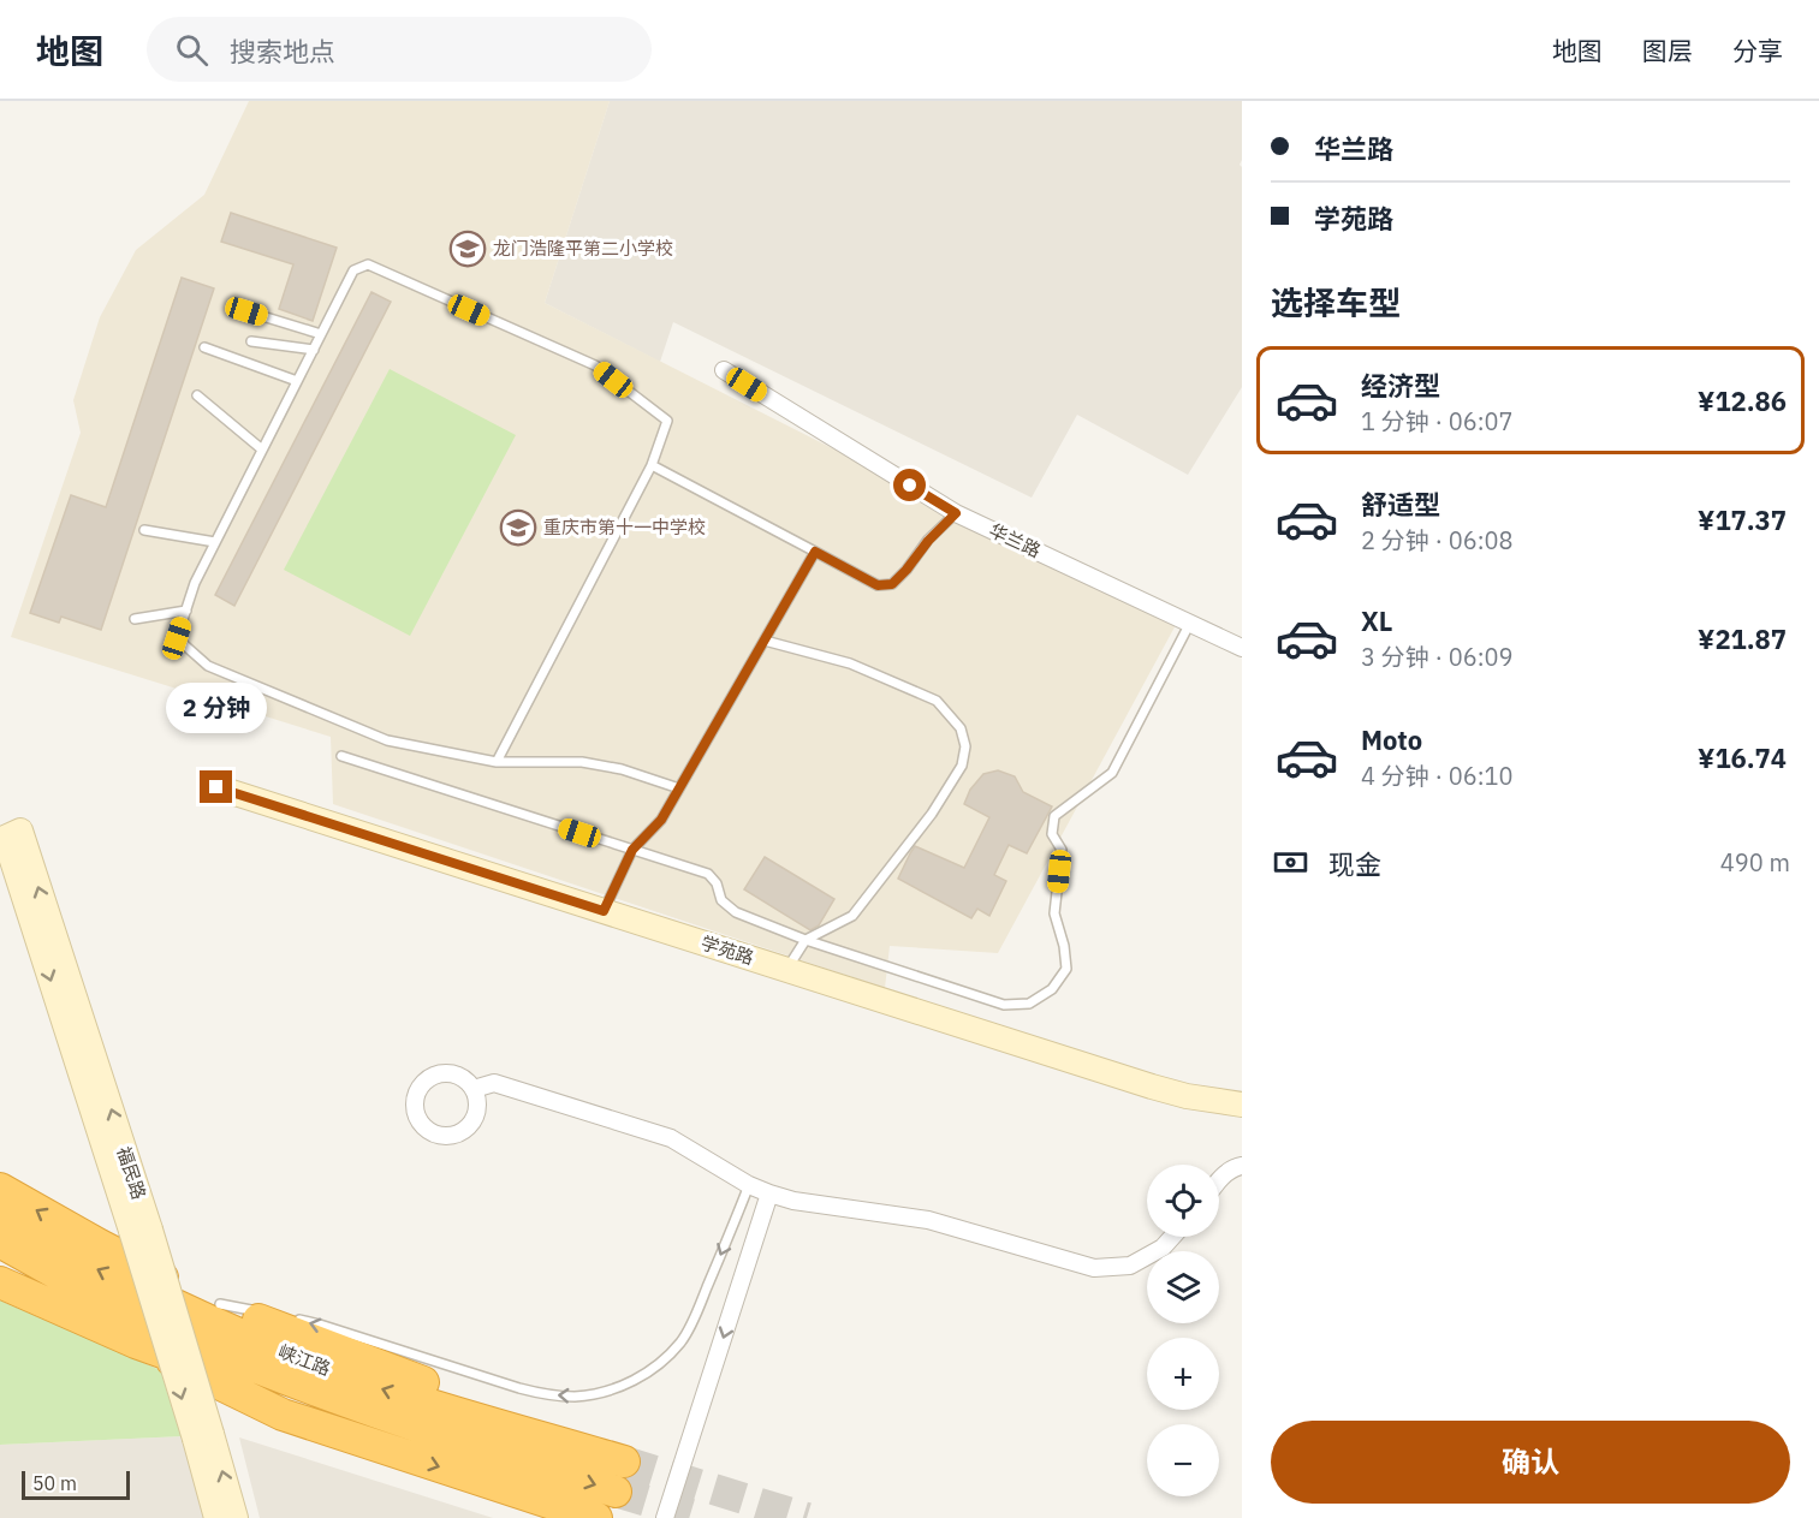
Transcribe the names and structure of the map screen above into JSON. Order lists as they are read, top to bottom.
{
  "streets": {
    "highway": ["峡江路"],
    "street": ["华兰路", "学苑路", "福民路"]
  },
  "places": {
    "school or university": ["龙门浩隆平第二小学校", "重庆市第十一中学校"]
  },
  "scale_bar": "50 m",
  "page": {
    "header": "地图",
    "search": "搜索地点",
    "nav": ["地图", "图层", "分享"],
    "banner": ["华兰路", "学苑路"],
    "heading": "选择车型",
    "list": [
      {
        "name": "经济型",
        "note": "1 分钟 · 06:07",
        "value": "¥12.86"
      },
      {
        "name": "舒适型",
        "note": "2 分钟 · 06:08",
        "value": "¥17.37"
      },
      {
        "name": "XL",
        "note": "3 分钟 · 06:09",
        "value": "¥21.87"
      },
      {
        "name": "Moto",
        "note": "4 分钟 · 06:10",
        "value": "¥16.74"
      }
    ],
    "bubble": "2 分钟",
    "pay": ["现金", "490 m"],
    "map_buttons": ["+", "−"],
    "buttons": "确认",
    "scale": "50 m"
  }
}
